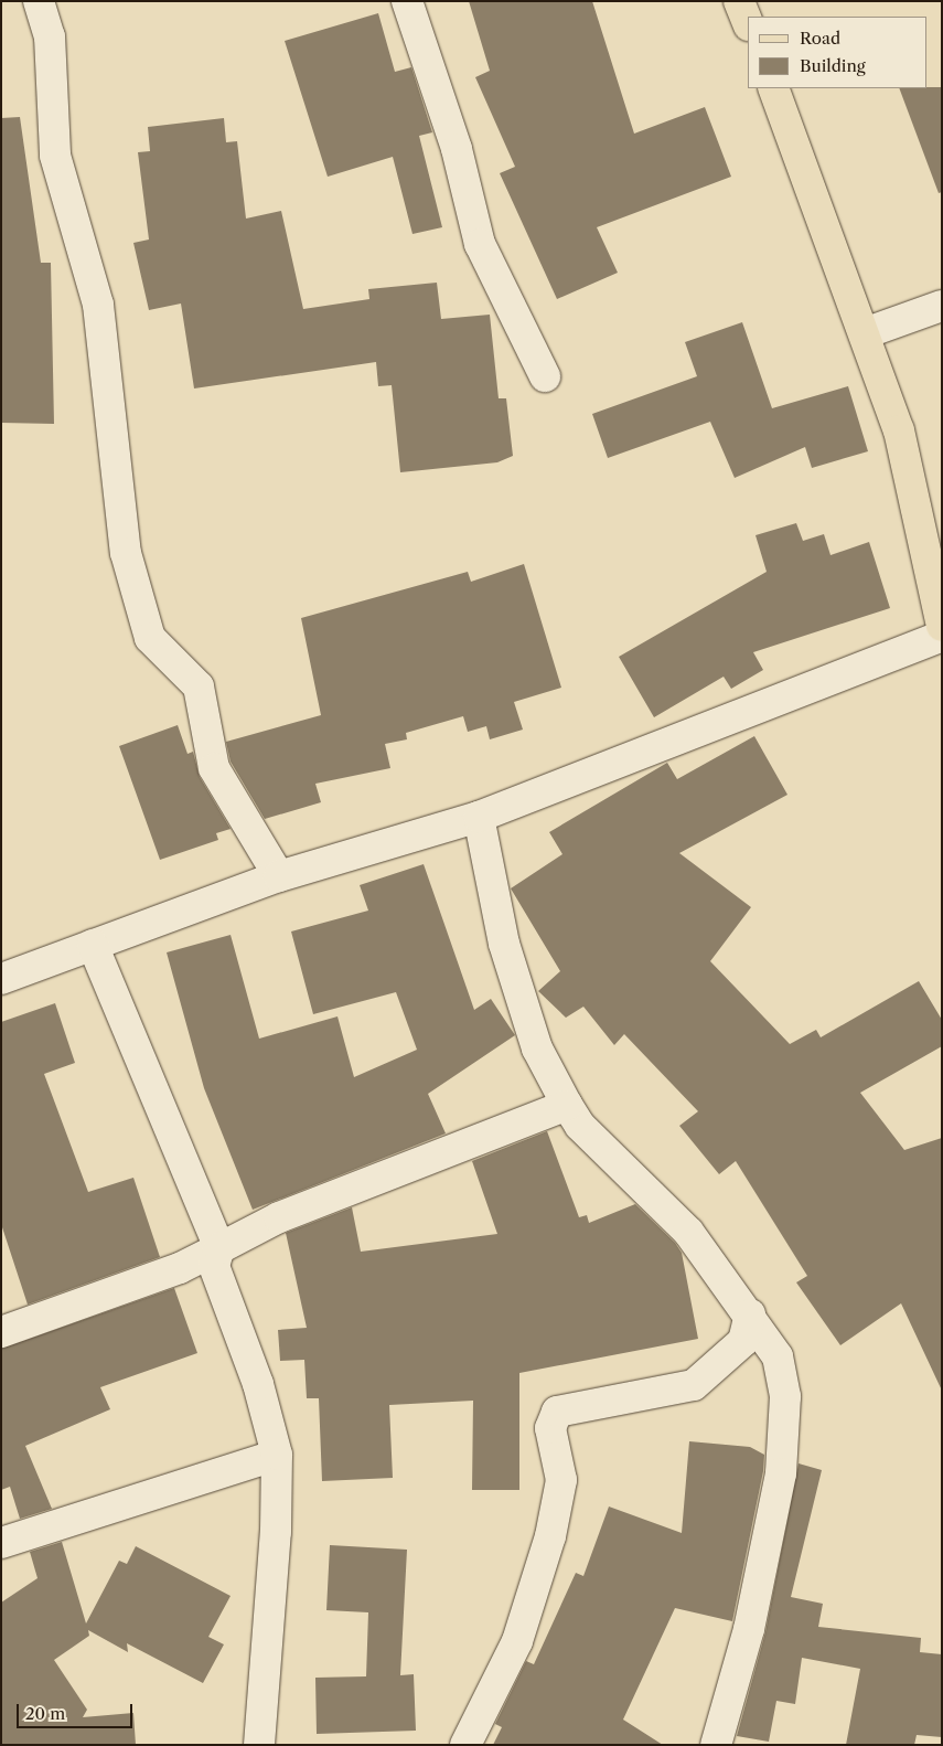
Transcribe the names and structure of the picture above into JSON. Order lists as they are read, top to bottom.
{
  "legend": ["Road", "Building"],
  "scale_bar": "20 m"
}
